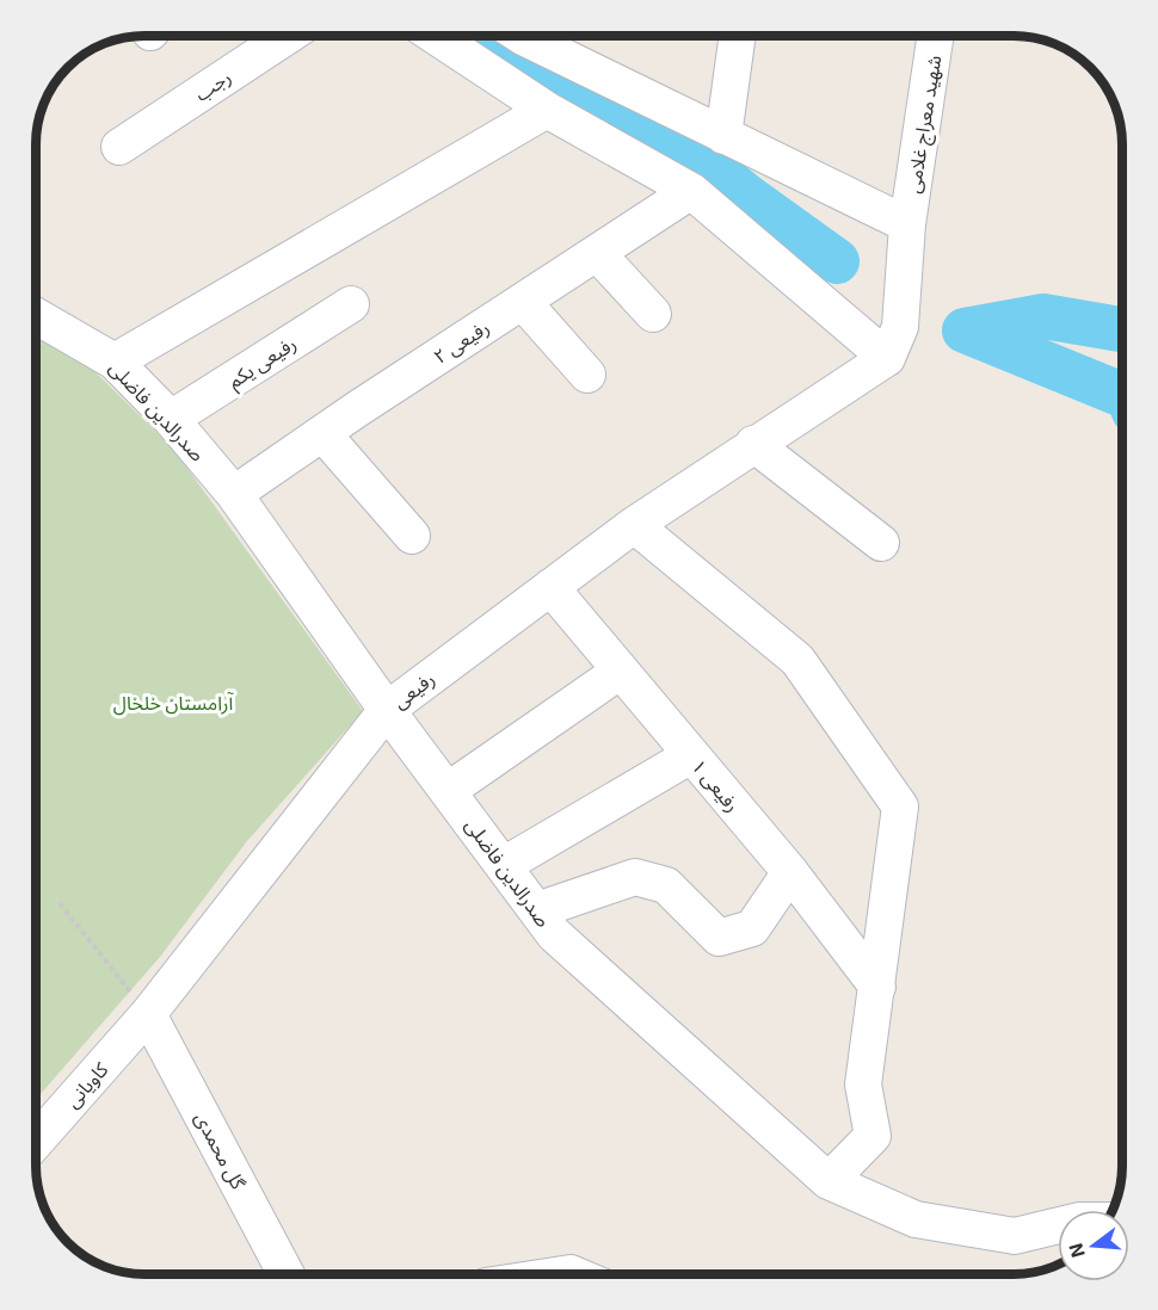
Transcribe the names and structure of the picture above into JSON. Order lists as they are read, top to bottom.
{
  "streets": {
    "street": [
      "رجب",
      "شهید معراج غلامی",
      "رفیعی ۲",
      "رفیعی یکم",
      "صدرالدین فاضلی",
      "رفیعی",
      "رفیعی ۱",
      "کاویانی",
      "گل محمدی"
    ]
  },
  "crossings": [
    ["شهید معراج غلامی", "رفیعی"],
    ["رفیعی ۲", "صدرالدین فاضلی"],
    ["رفیعی یکم", "صدرالدین فاضلی"],
    ["صدرالدین فاضلی", "رفیعی"],
    ["رفیعی", "رفیعی ۱"],
    ["رفیعی", "کاویانی"],
    ["رفیعی", "گل محمدی"],
    ["کاویانی", "گل محمدی"]
  ],
  "parks": ["آرامستان خلخال"],
  "north": "left"
}
